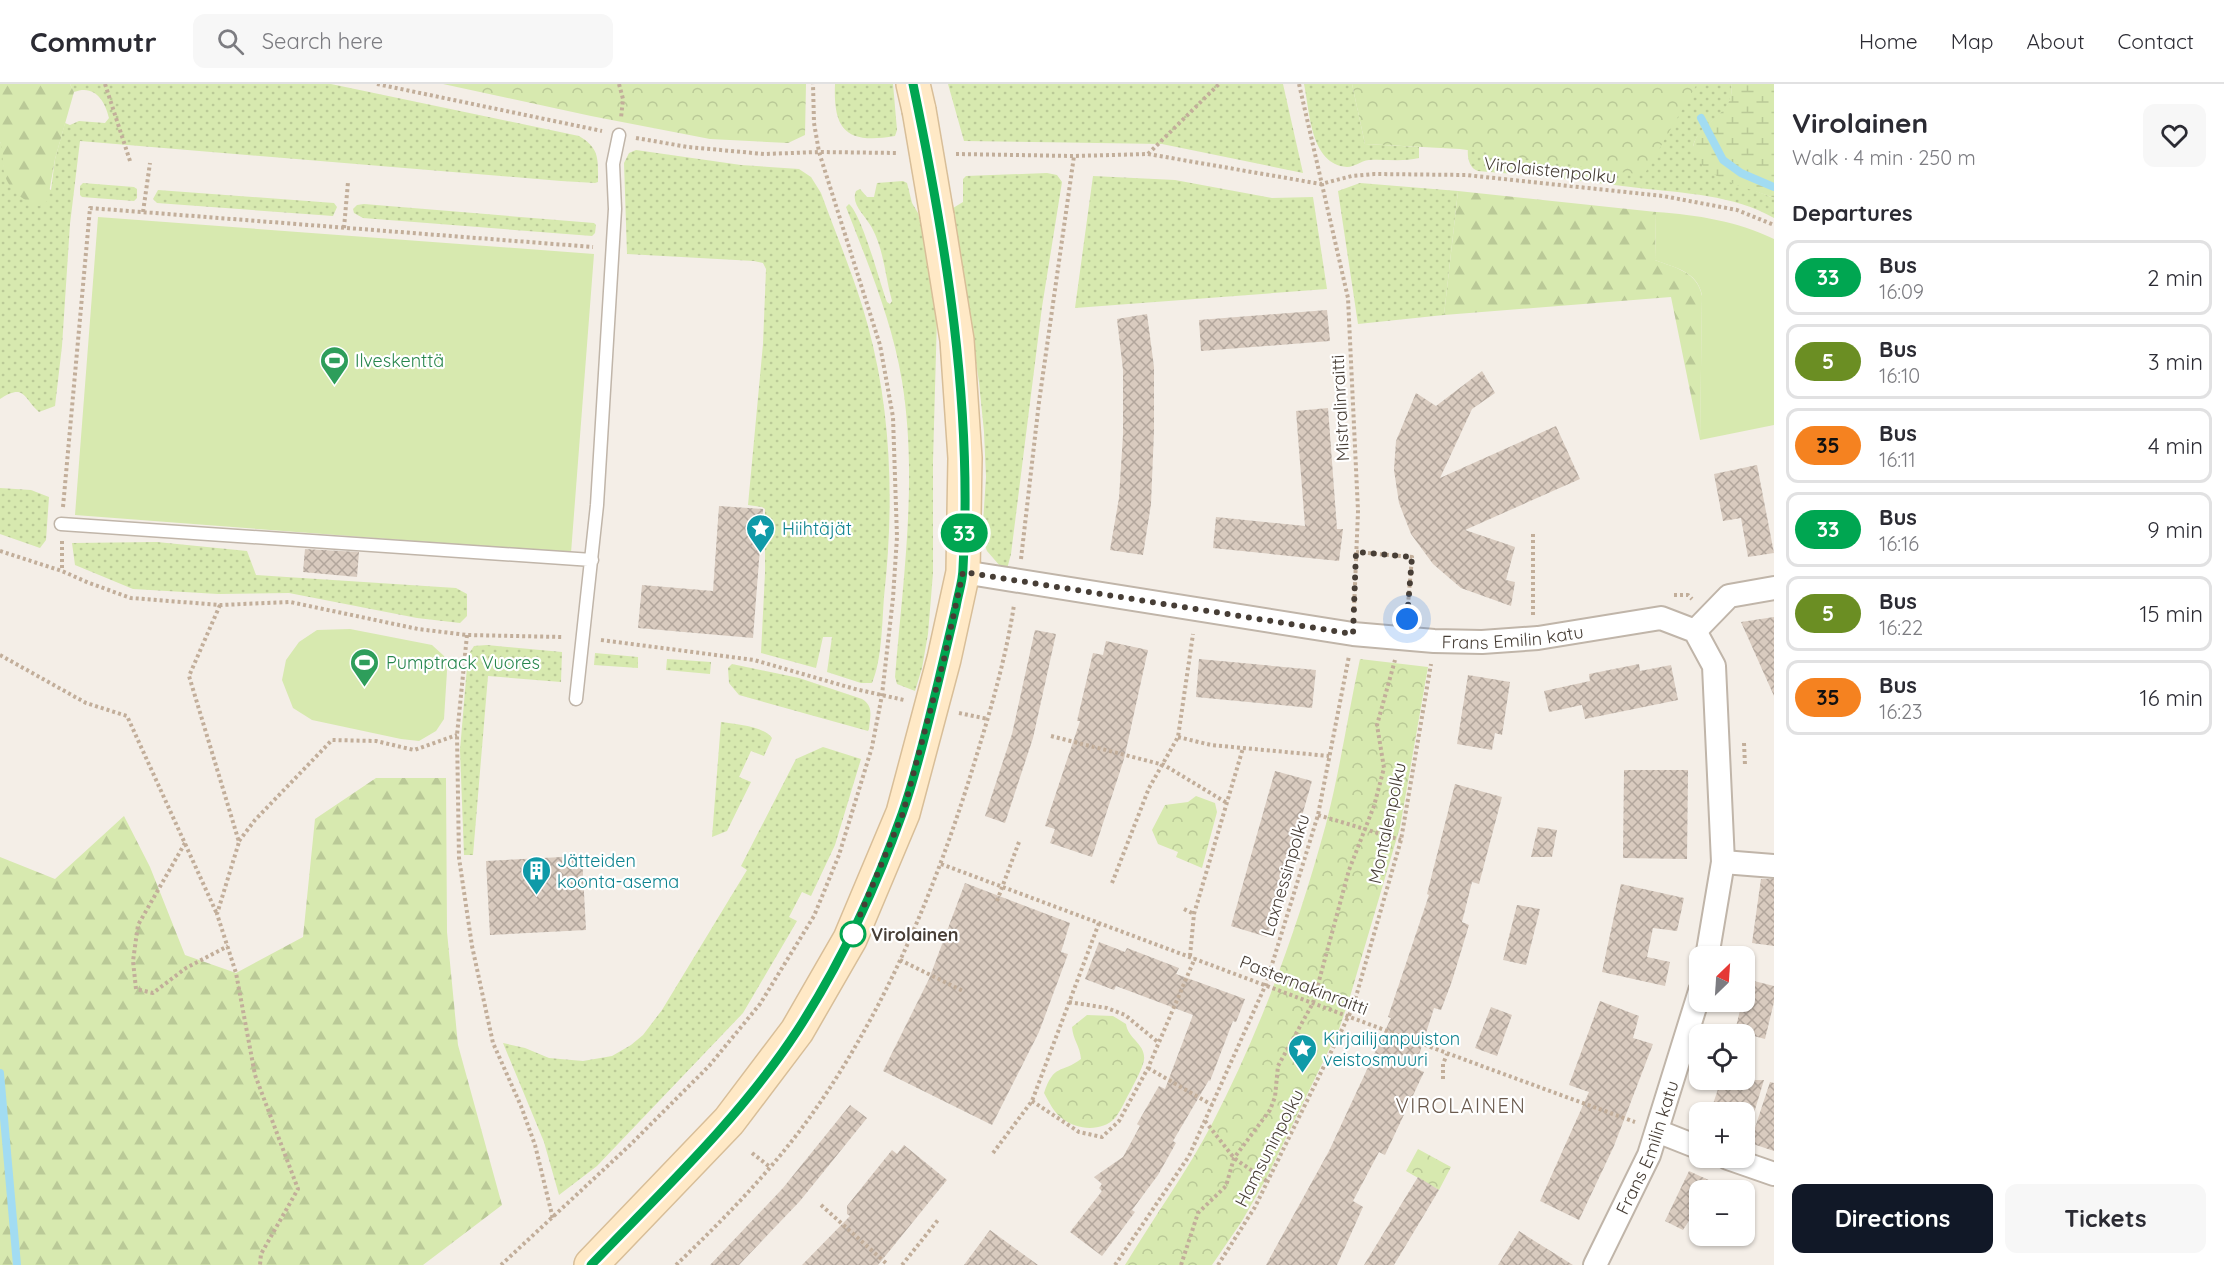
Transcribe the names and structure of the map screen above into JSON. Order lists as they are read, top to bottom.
{
  "streets": {
    "street": ["Frans Emilin katu"],
    "path": [
      "Virolaistenpolku",
      "Mistralinraitti",
      "Montalenpolku",
      "Laxnessinpolku",
      "Pasternakinraitti",
      "Hamsuninpolku"
    ]
  },
  "crossings": [
    ["Virolaistenpolku", "Mistralinraitti"],
    ["Mistralinraitti", "Frans Emilin katu"],
    ["Mistralinraitti", "Laxnessinpolku"],
    ["Frans Emilin katu", "Montalenpolku"],
    ["Frans Emilin katu", "Laxnessinpolku"],
    ["Frans Emilin katu", "Pasternakinraitti"],
    ["Montalenpolku", "Hamsuninpolku"],
    ["Laxnessinpolku", "Pasternakinraitti"],
    ["Pasternakinraitti", "Hamsuninpolku"]
  ],
  "districts": ["VIROLAINEN"],
  "places": {
    "sports": ["Ilveskenttä", "Pumptrack Vuores"],
    "place": ["Hiihtäjät", "Kirjailijanpuiston veistosmuuri"],
    "building": ["Jätteiden koonta-asema"],
    "other": ["Virolainen"]
  },
  "lines": ["bus line 33"],
  "north": "top right",
  "page": {
    "header": "Commutr",
    "search": "Search here",
    "nav": [
      "Home",
      "Map",
      "About",
      "Contact"
    ],
    "on_map": "33",
    "heading": [
      ["Virolainen", "Walk · 4 min · 250 m"],
      "Departures"
    ],
    "list": [
      {
        "mark": "33",
        "name": "Bus",
        "note": "16:09",
        "value": "2 min"
      },
      {
        "mark": "5",
        "name": "Bus",
        "note": "16:10",
        "value": "3 min"
      },
      {
        "mark": "35",
        "name": "Bus",
        "note": "16:11",
        "value": "4 min"
      },
      {
        "mark": "33",
        "name": "Bus",
        "note": "16:16",
        "value": "9 min"
      },
      {
        "mark": "5",
        "name": "Bus",
        "note": "16:22",
        "value": "15 min"
      },
      {
        "mark": "35",
        "name": "Bus",
        "note": "16:23",
        "value": "16 min"
      }
    ],
    "map_buttons": ["+", "−"],
    "buttons": ["Directions", "Tickets"]
  }
}
